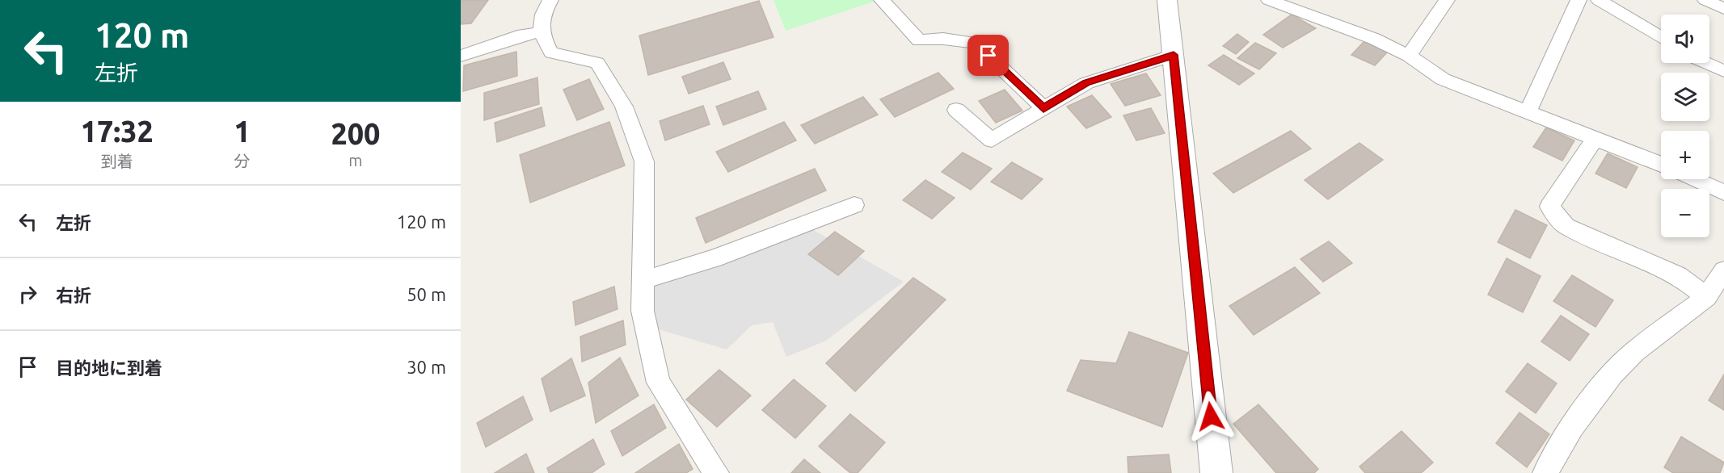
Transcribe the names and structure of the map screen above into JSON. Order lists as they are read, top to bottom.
{
  "page": {
    "turn": ["120 m", "左折"],
    "map_buttons": ["+", "−"],
    "eta": [
      "17:32",
      "到着",
      "1",
      "分",
      "200",
      "m"
    ],
    "list": [
      {
        "name": "左折",
        "value": "120 m"
      },
      {
        "name": "右折",
        "value": "50 m"
      },
      {
        "name": "目的地に到着",
        "value": "30 m"
      }
    ]
  }
}
